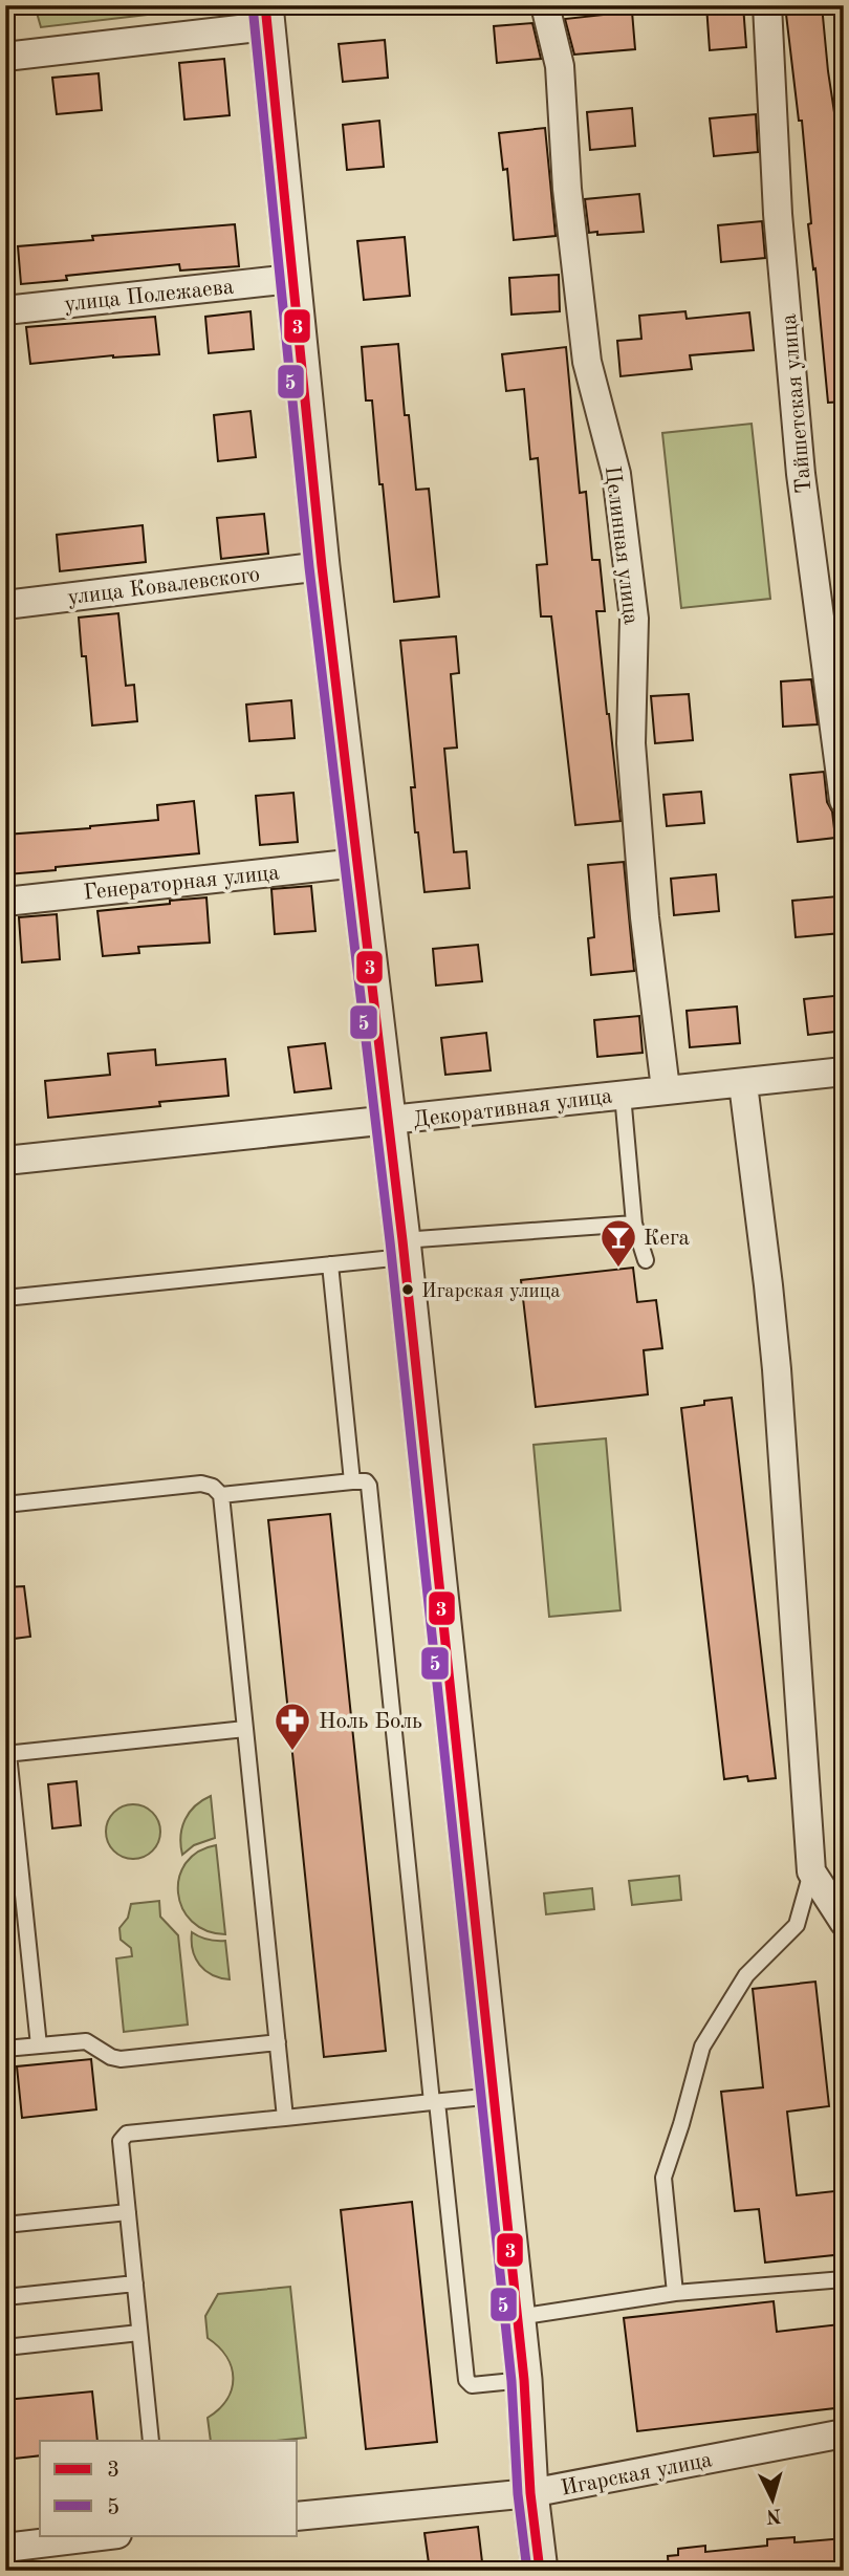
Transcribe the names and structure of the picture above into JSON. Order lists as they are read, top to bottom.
{
  "streets": {
    "street": [
      "улица Полежаева",
      "Тайшетская улица",
      "Целинная улица",
      "улица Ковалевского",
      "Генераторная улица",
      "Декоративная улица",
      "Игарская улица"
    ]
  },
  "crossings": [
    ["Целинная улица", "Декоративная улица"]
  ],
  "places": {
    "bar": ["Кега"],
    "other": ["Игарская улица"],
    "pharmacy": ["Ноль Боль"]
  },
  "lines": ["transit line 3", "transit line 5"],
  "legend": ["3", "5"],
  "north": "bottom"
}
